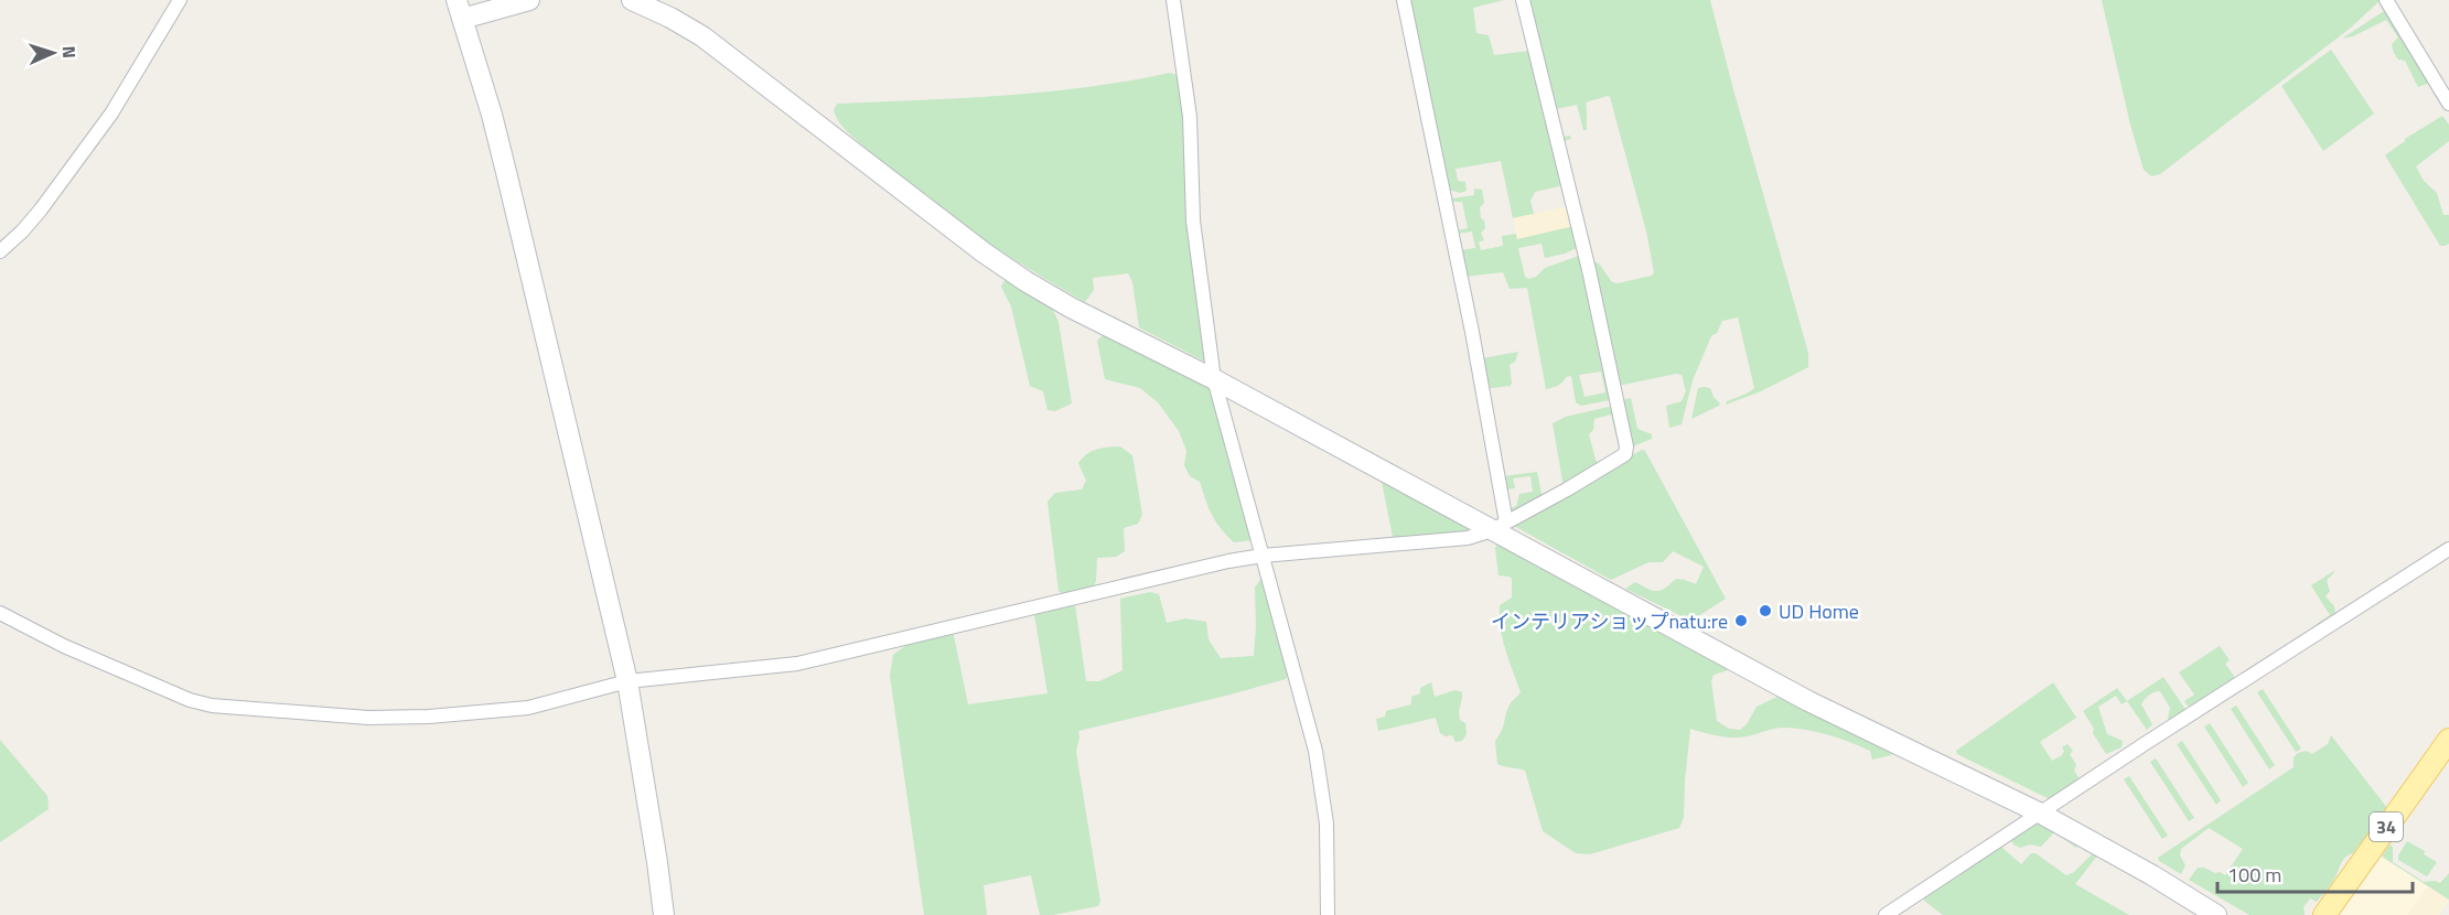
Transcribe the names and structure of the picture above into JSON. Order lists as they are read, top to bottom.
{
  "streets": {
    "main road": ["34"]
  },
  "places": ["UD Home", "インテリアショップnatu:re"],
  "scale_bar": "100 m",
  "north": "right"
}
